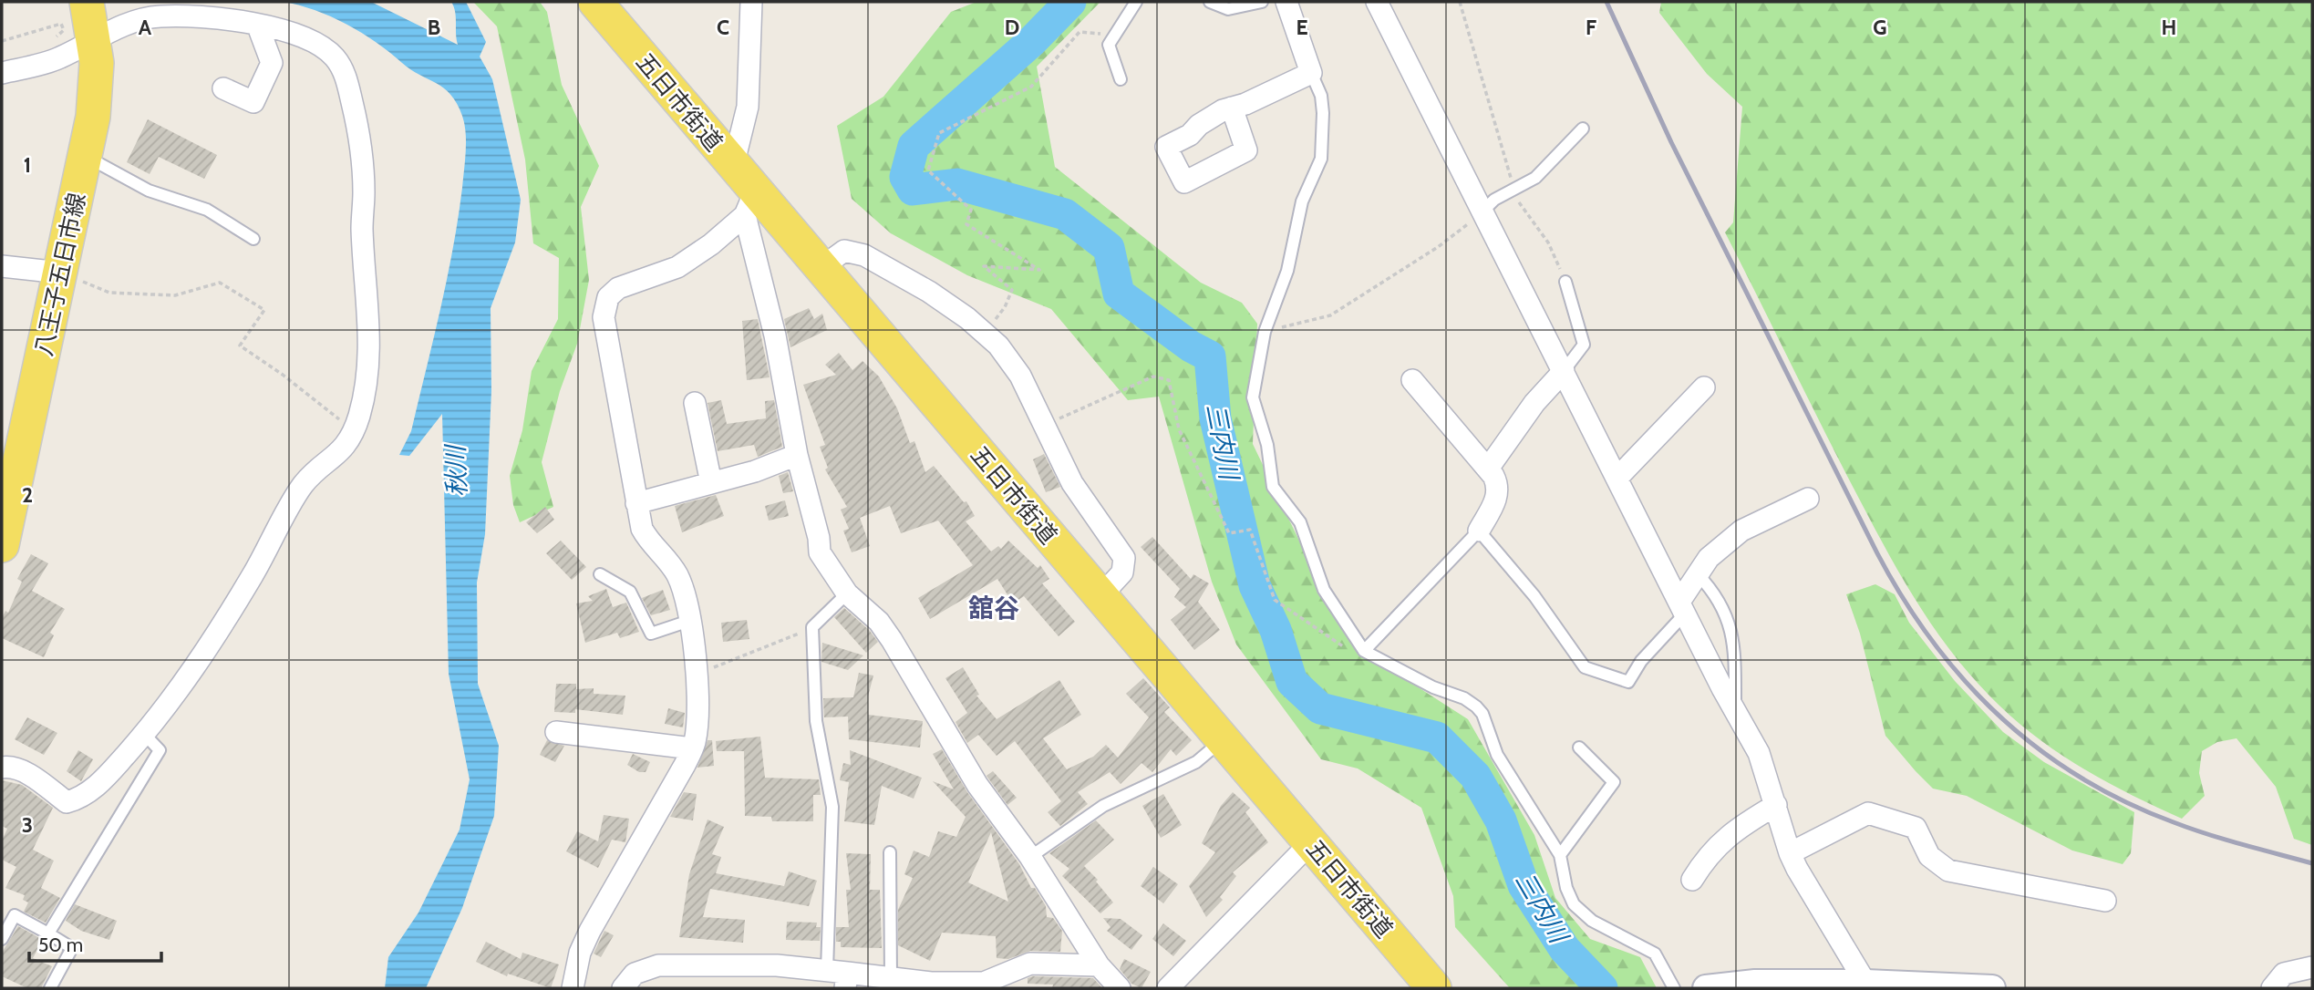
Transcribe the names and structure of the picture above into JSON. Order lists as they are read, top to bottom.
{
  "streets": {
    "main road": ["五日市街道", "八王子五日市線"]
  },
  "districts": ["舘谷"],
  "water": ["三内川", "秋川"],
  "scale_bar": "50 m",
  "grid": {
    "columns": [
      "A",
      "B",
      "C",
      "D",
      "E",
      "F",
      "G",
      "H"
    ],
    "rows": ["1", "2", "3"]
  }
}
